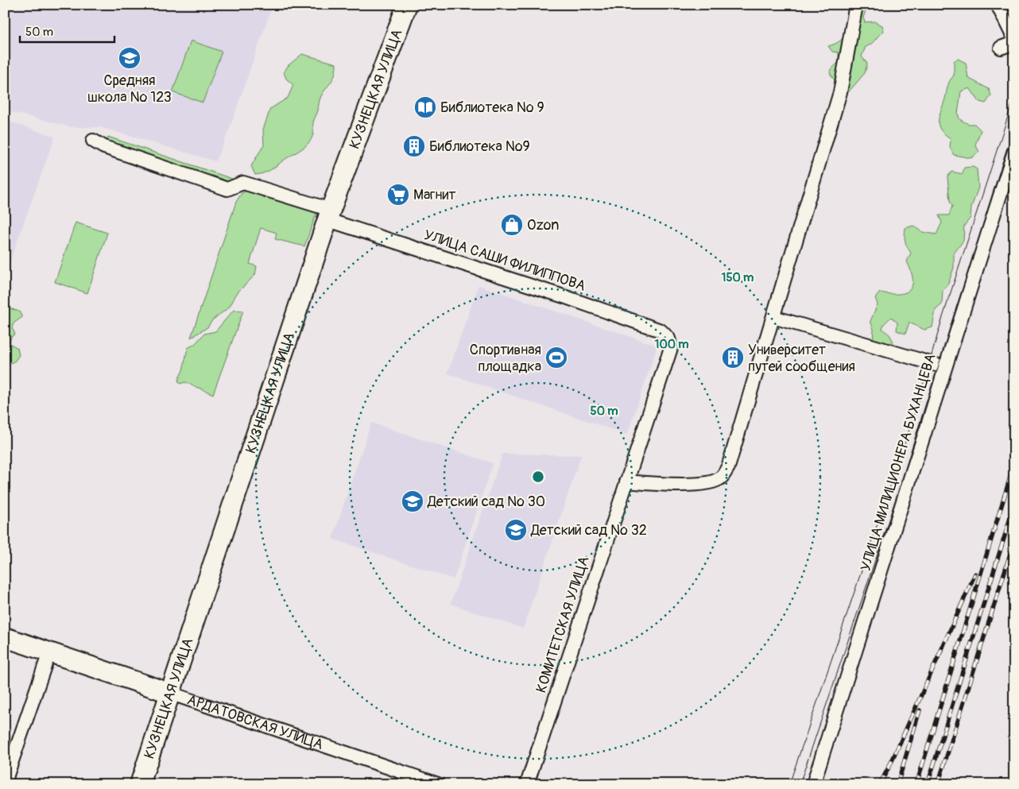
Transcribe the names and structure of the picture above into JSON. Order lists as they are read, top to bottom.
{
  "streets": {
    "street": [
      "КУЗНЕЦКАЯ УЛИЦА",
      "УЛИЦА САШИ ФИЛИППОВА",
      "УЛИЦА МИЛИЦИОНЕРА БУХАНЦЕВА",
      "КОМИТЕТСКАЯ УЛИЦА",
      "АРДАТОВСКАЯ УЛИЦА"
    ]
  },
  "crossings": [
    ["КУЗНЕЦКАЯ УЛИЦА", "УЛИЦА САШИ ФИЛИППОВА"],
    ["КУЗНЕЦКАЯ УЛИЦА", "АРДАТОВСКАЯ УЛИЦА"],
    ["УЛИЦА САШИ ФИЛИППОВА", "КОМИТЕТСКАЯ УЛИЦА"]
  ],
  "places": {
    "school or university": ["Средняя школа № 123", "Детский сад № 30", "Детский сад № 32"],
    "library": ["Библиотека № 9"],
    "building": ["Библиотека №9", "Университет путей сообщения"],
    "supermarket": ["Магнит"],
    "shop": ["Ozon"],
    "sports": ["Спортивная площадка"]
  },
  "scale_bar": "50 m",
  "rings": ["150 m", "100 m", "50 m"]
}
